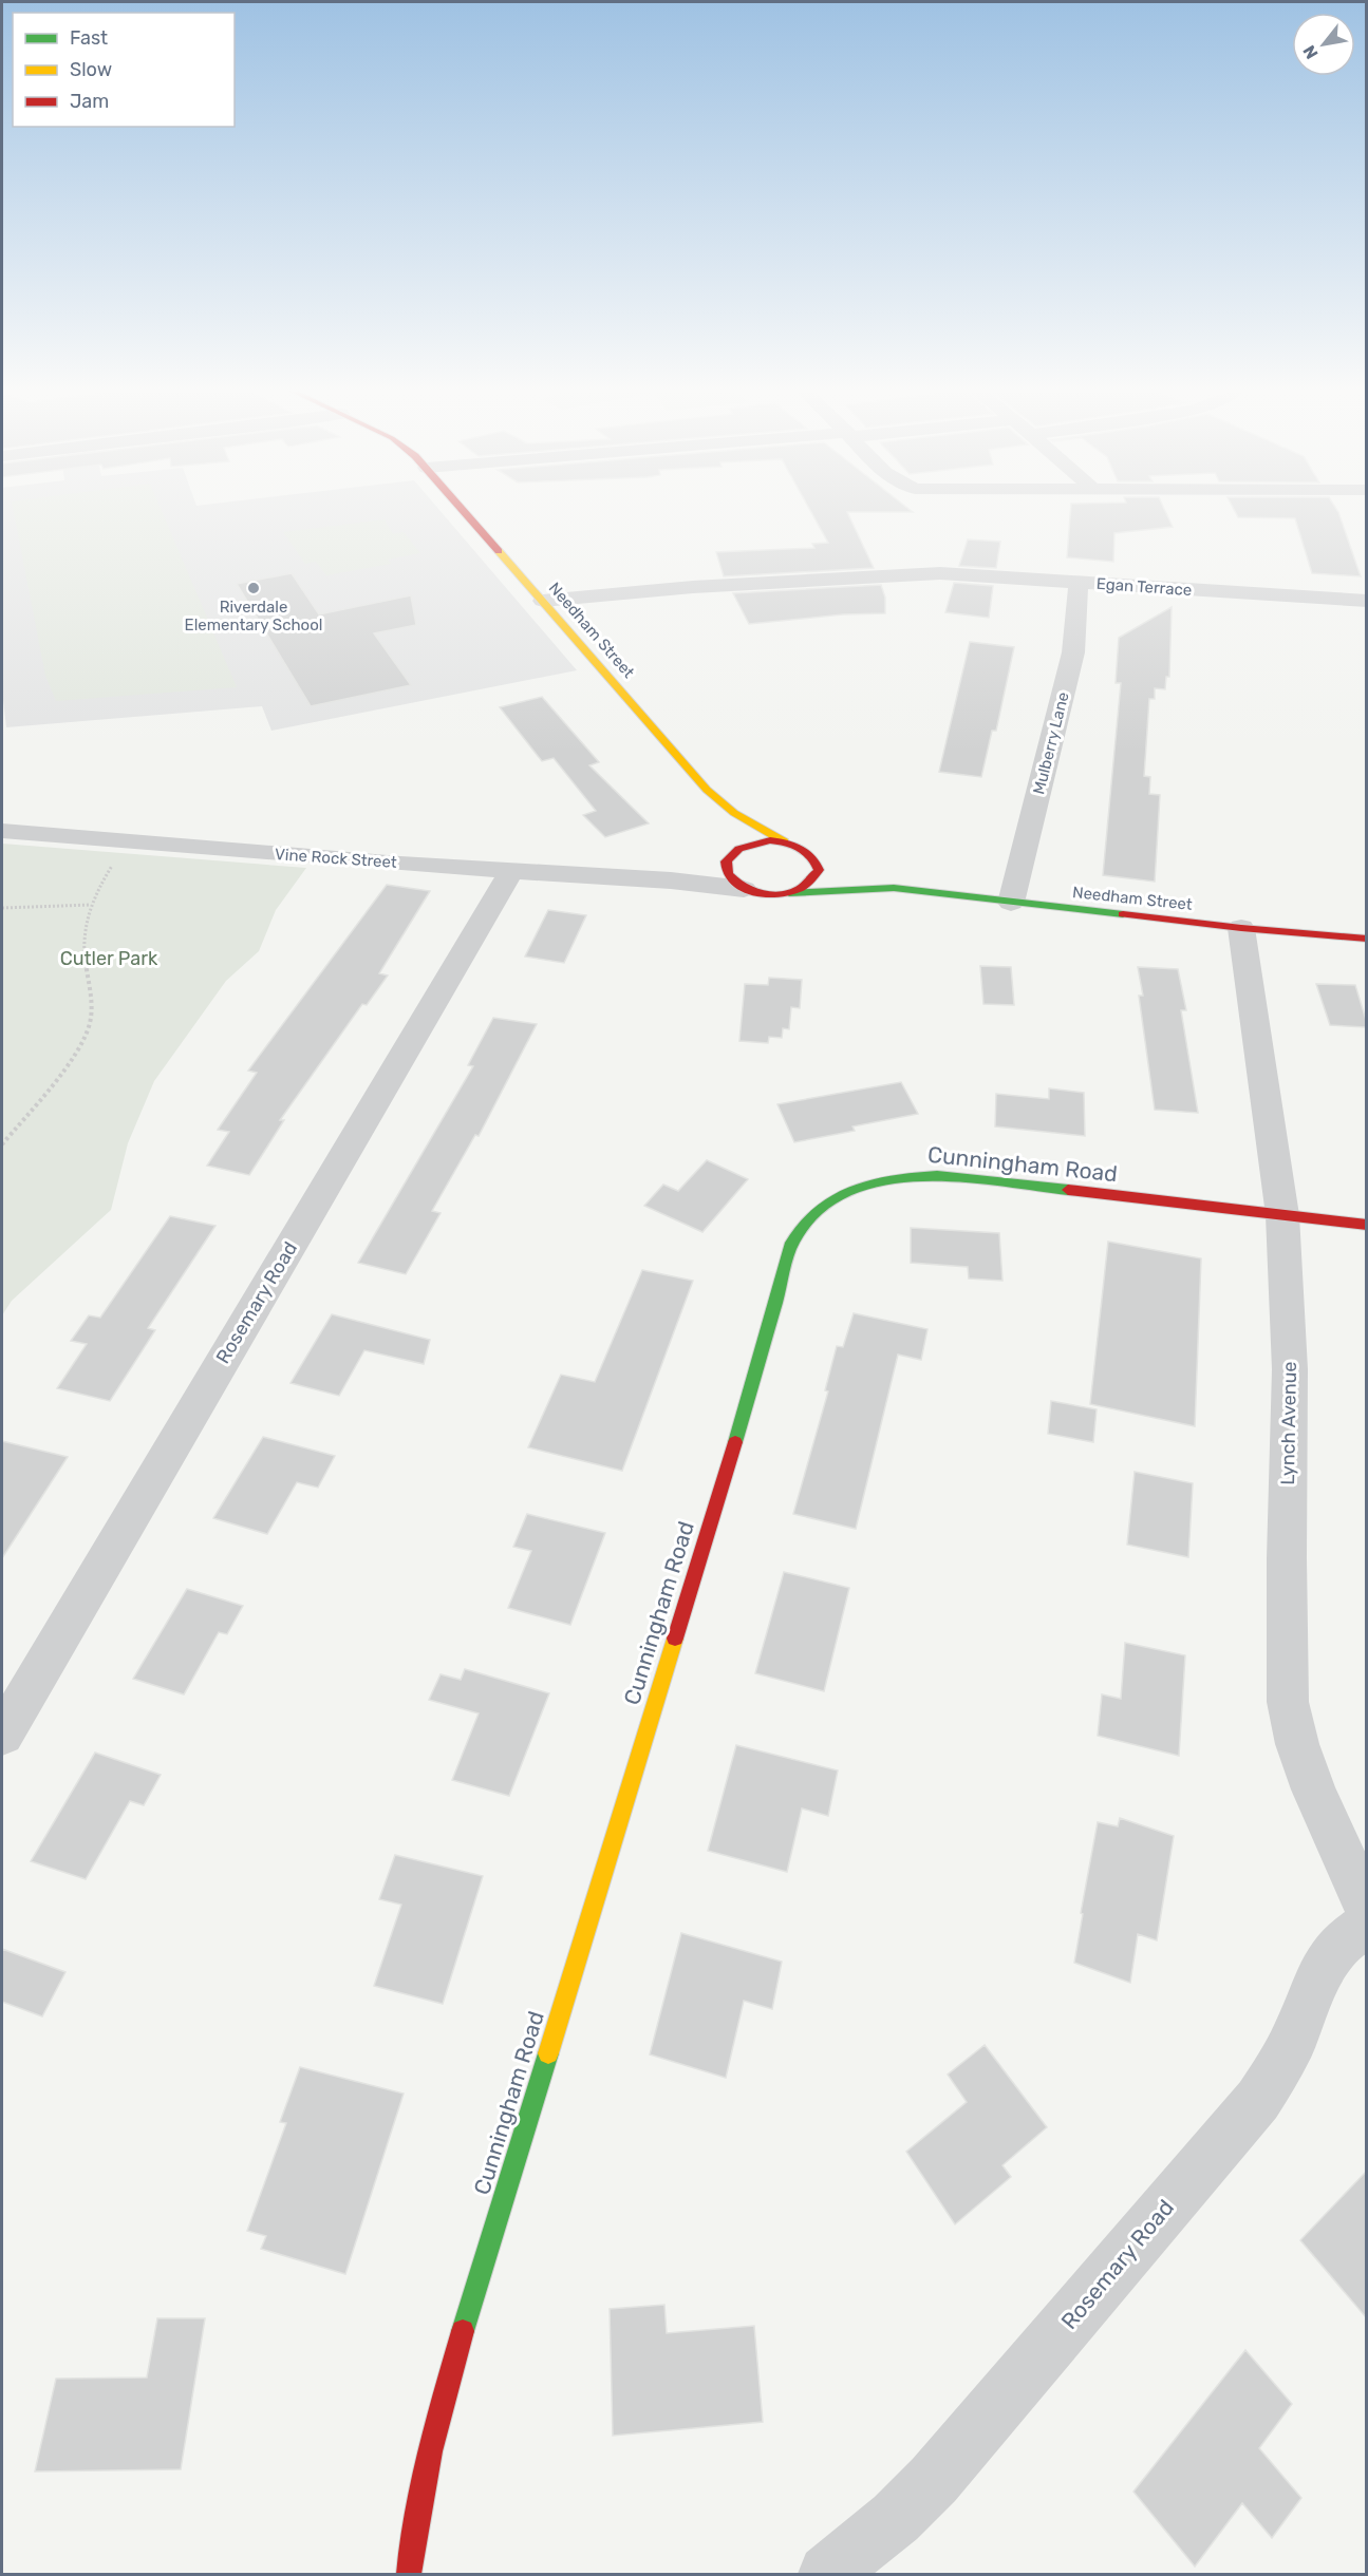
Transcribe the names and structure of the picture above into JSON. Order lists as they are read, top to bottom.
{
  "streets": {
    "main road": ["Needham Street", "Cunningham Road"],
    "street": [
      "Egan Terrace",
      "Mulberry Lane",
      "Vine Rock Street",
      "Rosemary Road",
      "Lynch Avenue"
    ]
  },
  "crossings": [
    ["Egan Terrace", "Needham Street"],
    ["Egan Terrace", "Mulberry Lane"],
    ["Needham Street", "Mulberry Lane"],
    ["Needham Street", "Vine Rock Street"],
    ["Needham Street", "Lynch Avenue"],
    ["Vine Rock Street", "Rosemary Road"],
    ["Cunningham Road", "Lynch Avenue"]
  ],
  "parks": ["Cutler Park"],
  "places": ["Riverdale Elementary School"],
  "legend": ["Fast", "Slow", "Jam"],
  "north": "bottom left"
}
